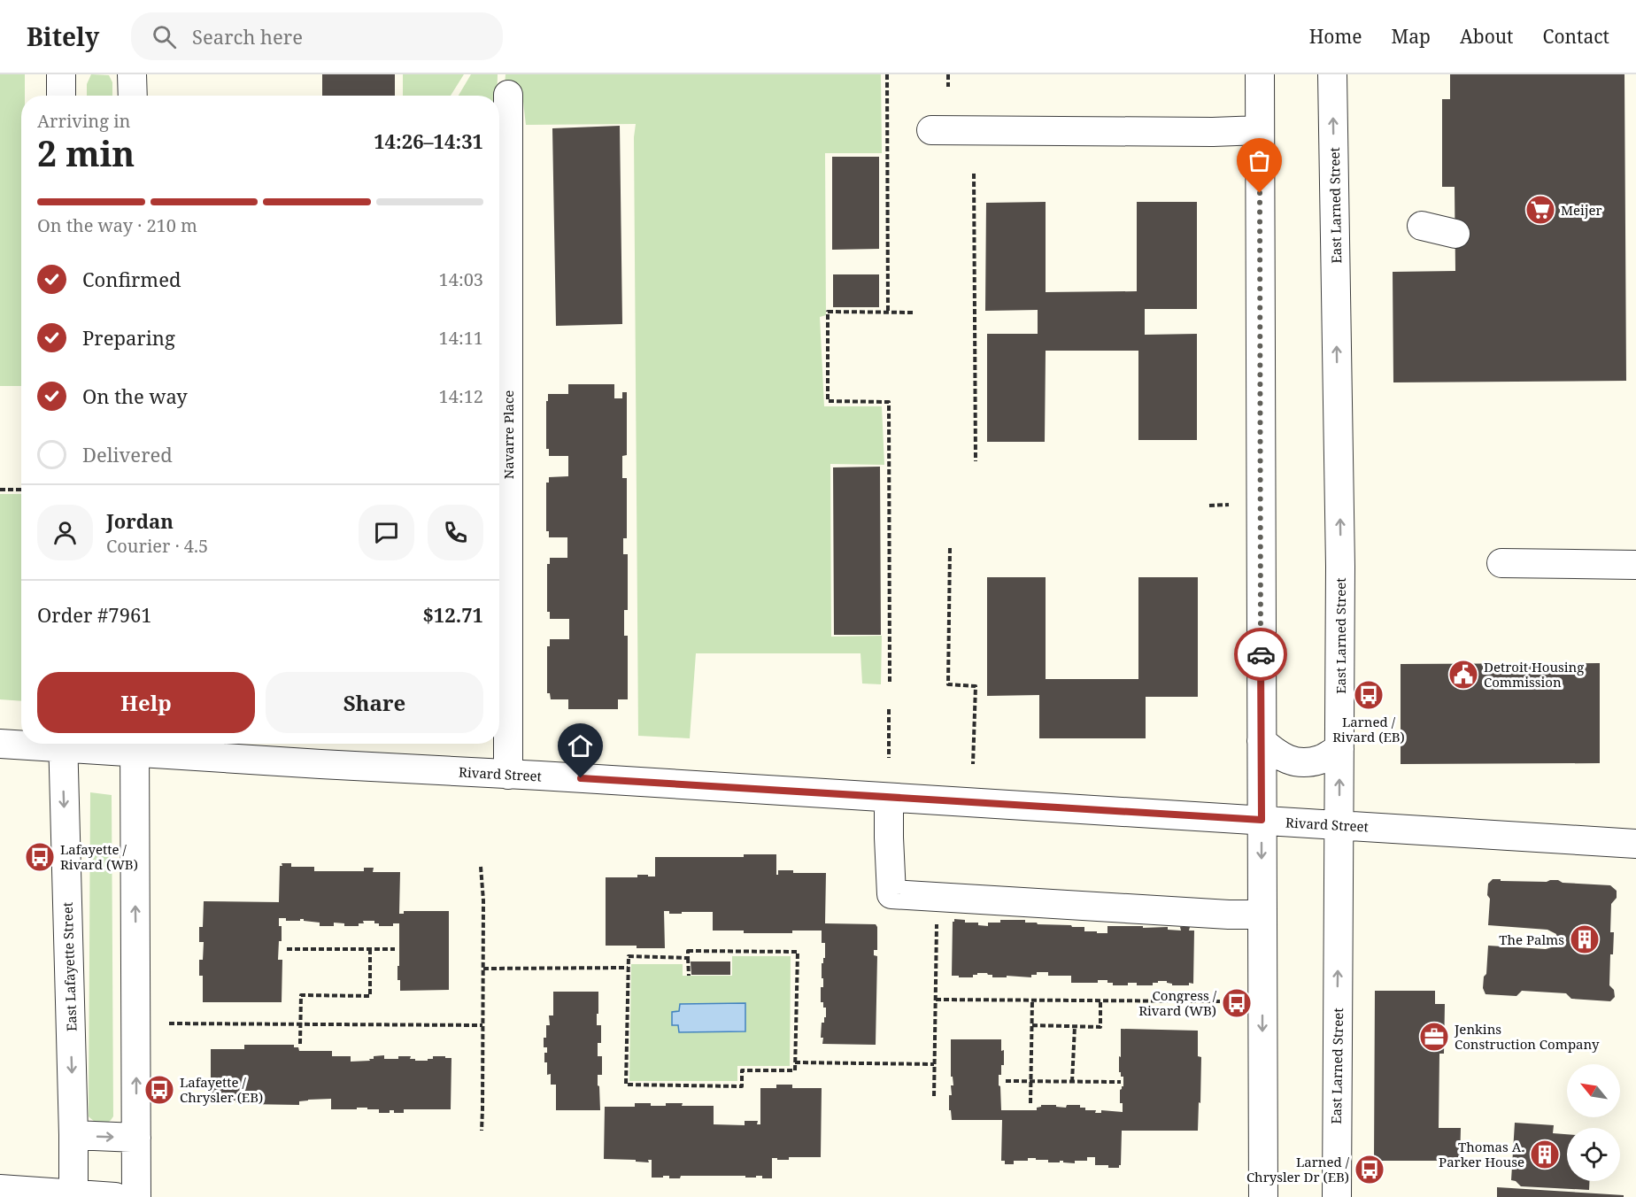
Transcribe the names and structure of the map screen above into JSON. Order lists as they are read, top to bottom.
{
  "streets": {
    "street": [
      "East Larned Street",
      "Navarre Place",
      "Rivard Street",
      "East Lafayette Street"
    ]
  },
  "crossings": [
    ["East Larned Street", "Rivard Street"],
    ["Navarre Place", "Rivard Street"]
  ],
  "places": {
    "supermarket": ["Meijer"],
    "public building": ["Detroit Housing Commission"],
    "bus stop": [
      "Larned / Rivard (EB)",
      "Lafayette / Rivard (WB)",
      "Congress / Rivard (WB)",
      "Lafayette / Chrysler (EB)",
      "Larned / Chrysler Dr (EB)"
    ],
    "building": ["The Palms", "Thomas A. Parker House"],
    "office": ["Jenkins Construction Company"]
  },
  "north": "top left",
  "page": {
    "header": "Bitely",
    "search": "Search here",
    "nav": [
      "Home",
      "Map",
      "About",
      "Contact"
    ],
    "heading": ["2 min", "Arriving in", "14:26–14:31"],
    "panel": [
      "Jordan",
      "Courier · 4.5",
      "Order #7961",
      "$12.71"
    ],
    "bar": "On the way · 210 m",
    "list": [
      ["Confirmed", "14:03"],
      ["Preparing", "14:11"],
      ["On the way", "14:12"],
      "Delivered"
    ],
    "buttons": ["Help", "Share"]
  }
}
